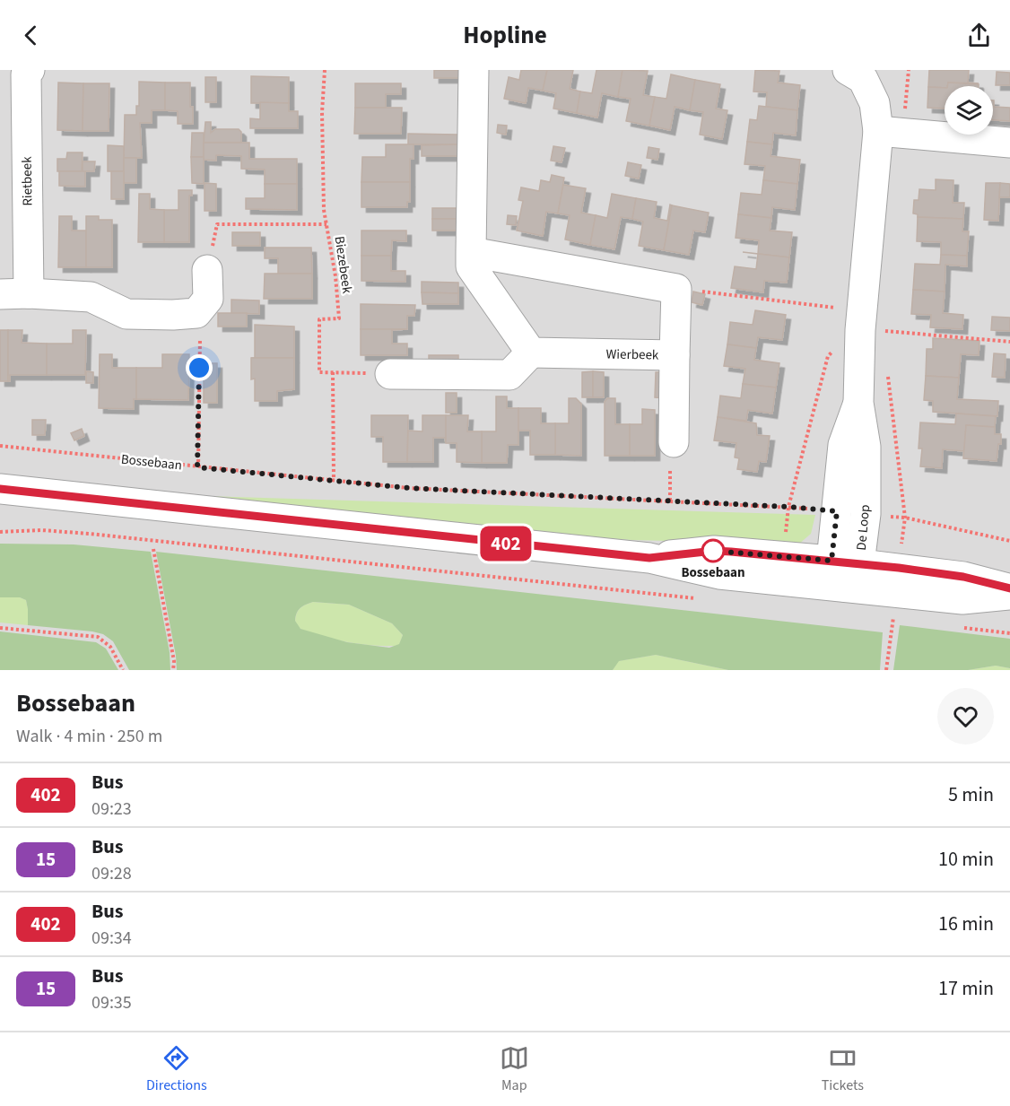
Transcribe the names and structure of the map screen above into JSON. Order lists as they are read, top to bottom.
{
  "streets": {
    "street": ["Rietbeek", "Wierbeek", "De Loop"],
    "path": ["Biezebeek", "Bossebaan"]
  },
  "crossings": [
    ["Bossebaan", "De Loop"]
  ],
  "places": ["Bossebaan"],
  "lines": ["bus line 402"],
  "page": {
    "header": "Hopline",
    "on_map": "402",
    "heading": ["Bossebaan", "Walk · 4 min · 250 m"],
    "list": [
      {
        "mark": "402",
        "name": "Bus",
        "note": "09:23",
        "value": "5 min"
      },
      {
        "mark": "15",
        "name": "Bus",
        "note": "09:28",
        "value": "10 min"
      },
      {
        "mark": "402",
        "name": "Bus",
        "note": "09:34",
        "value": "16 min"
      },
      {
        "mark": "15",
        "name": "Bus",
        "note": "09:35",
        "value": "17 min"
      }
    ],
    "tabs": ["Directions", "Map", "Tickets"]
  }
}
